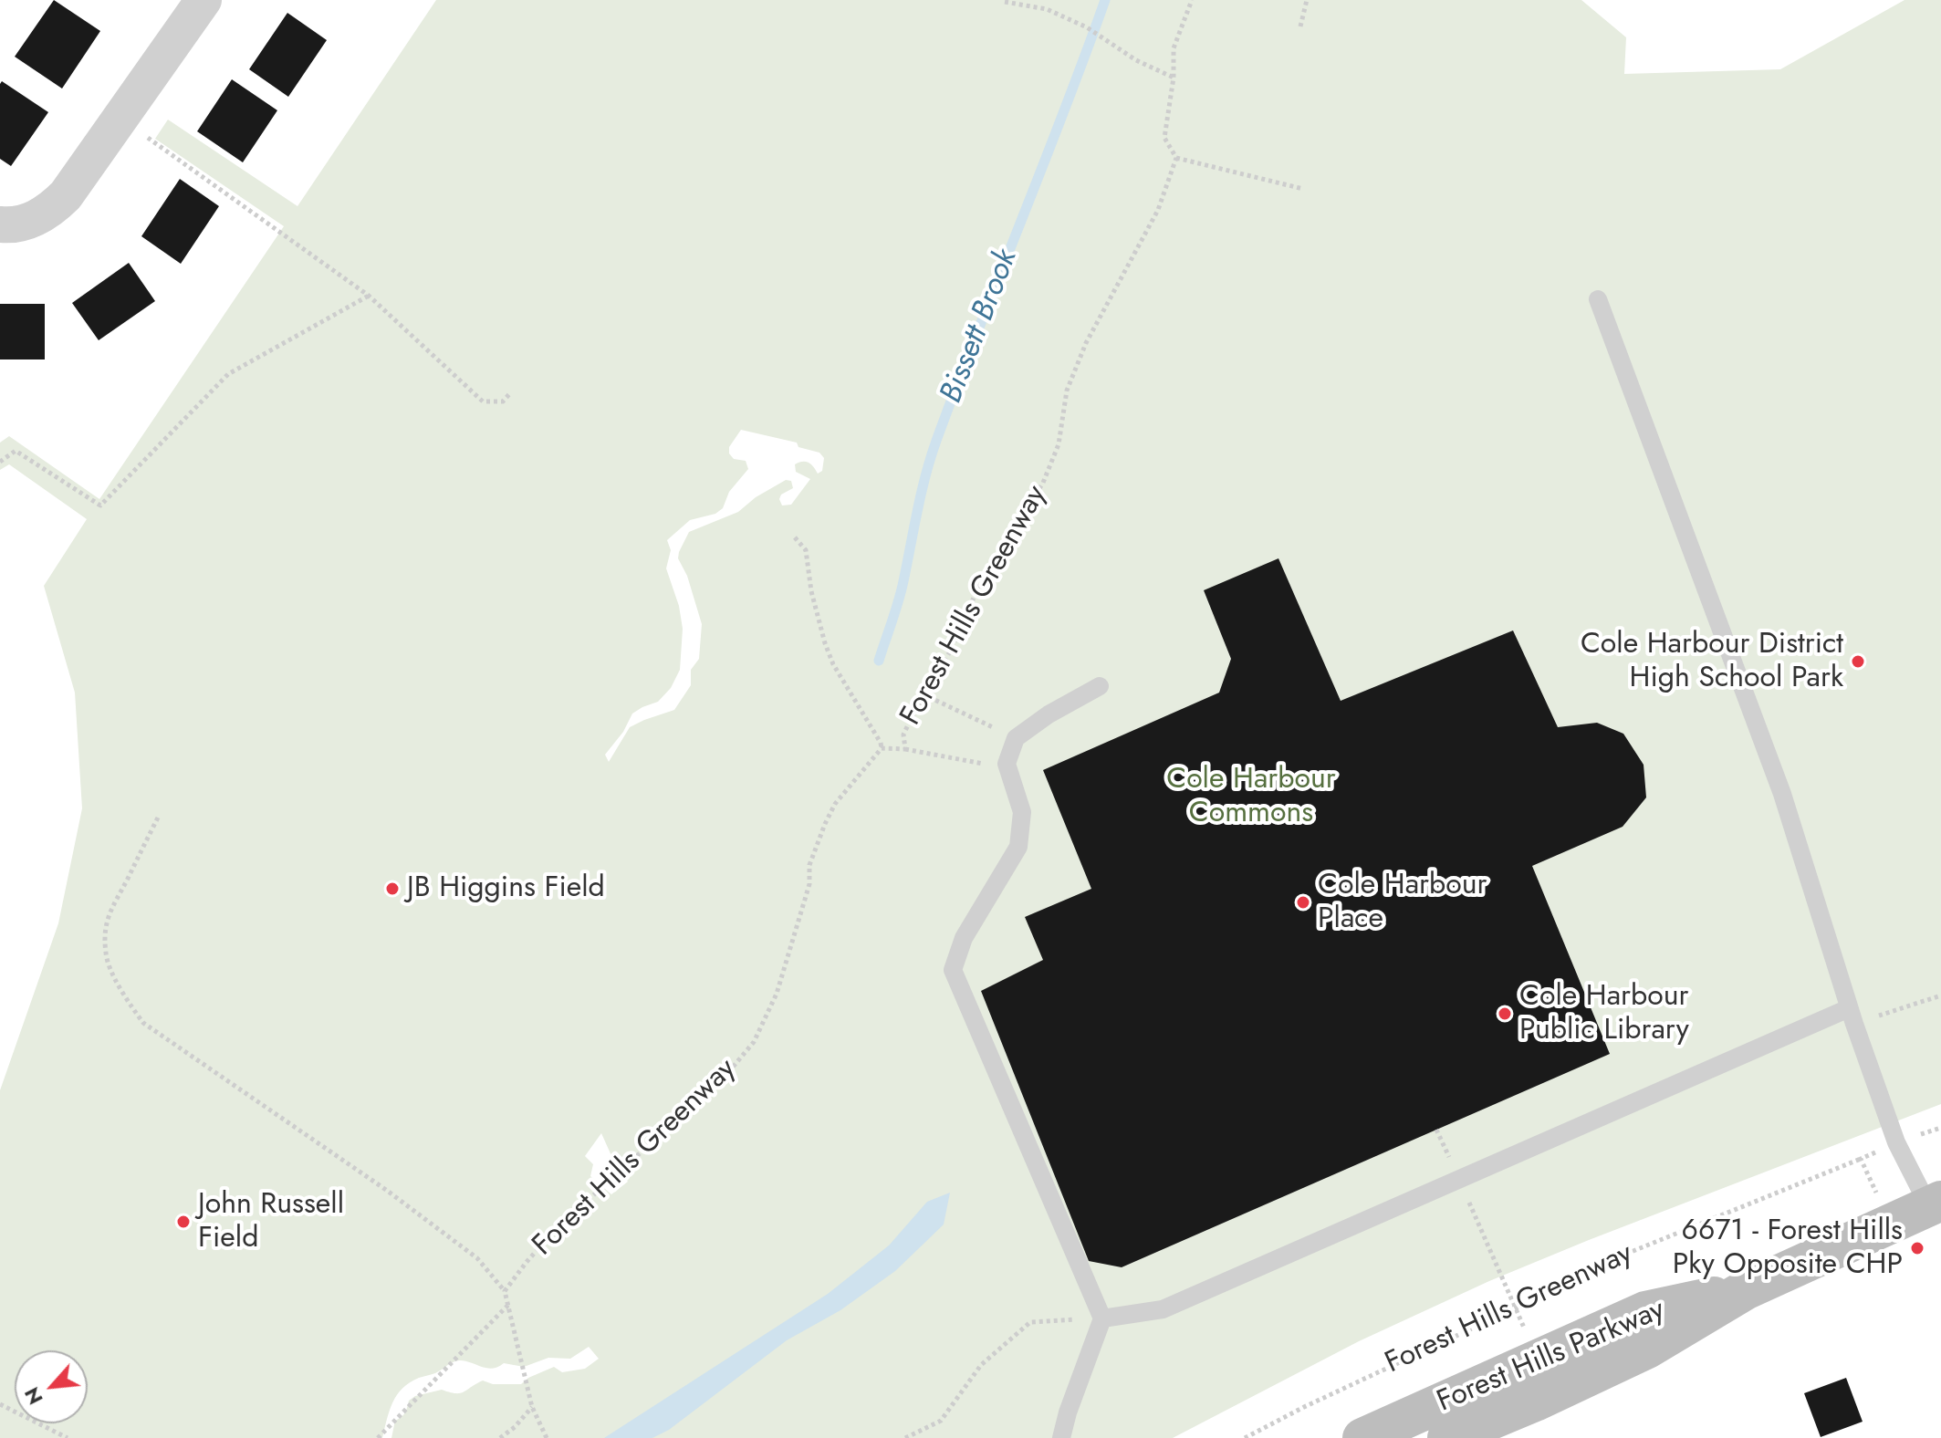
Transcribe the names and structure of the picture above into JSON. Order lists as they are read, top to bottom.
{
  "streets": {
    "main road": ["Forest Hills Parkway"],
    "path": ["Forest Hills Greenway"]
  },
  "water": ["Bissett Brook"],
  "parks": ["Cole Harbour Commons"],
  "places": [
    "Cole Harbour District High School Park",
    "JB Higgins Field",
    "Cole Harbour Place",
    "Cole Harbour Public Library",
    "John Russell Field",
    "6671 - Forest Hills Pky Opposite CHP"
  ],
  "north": "bottom left"
}
